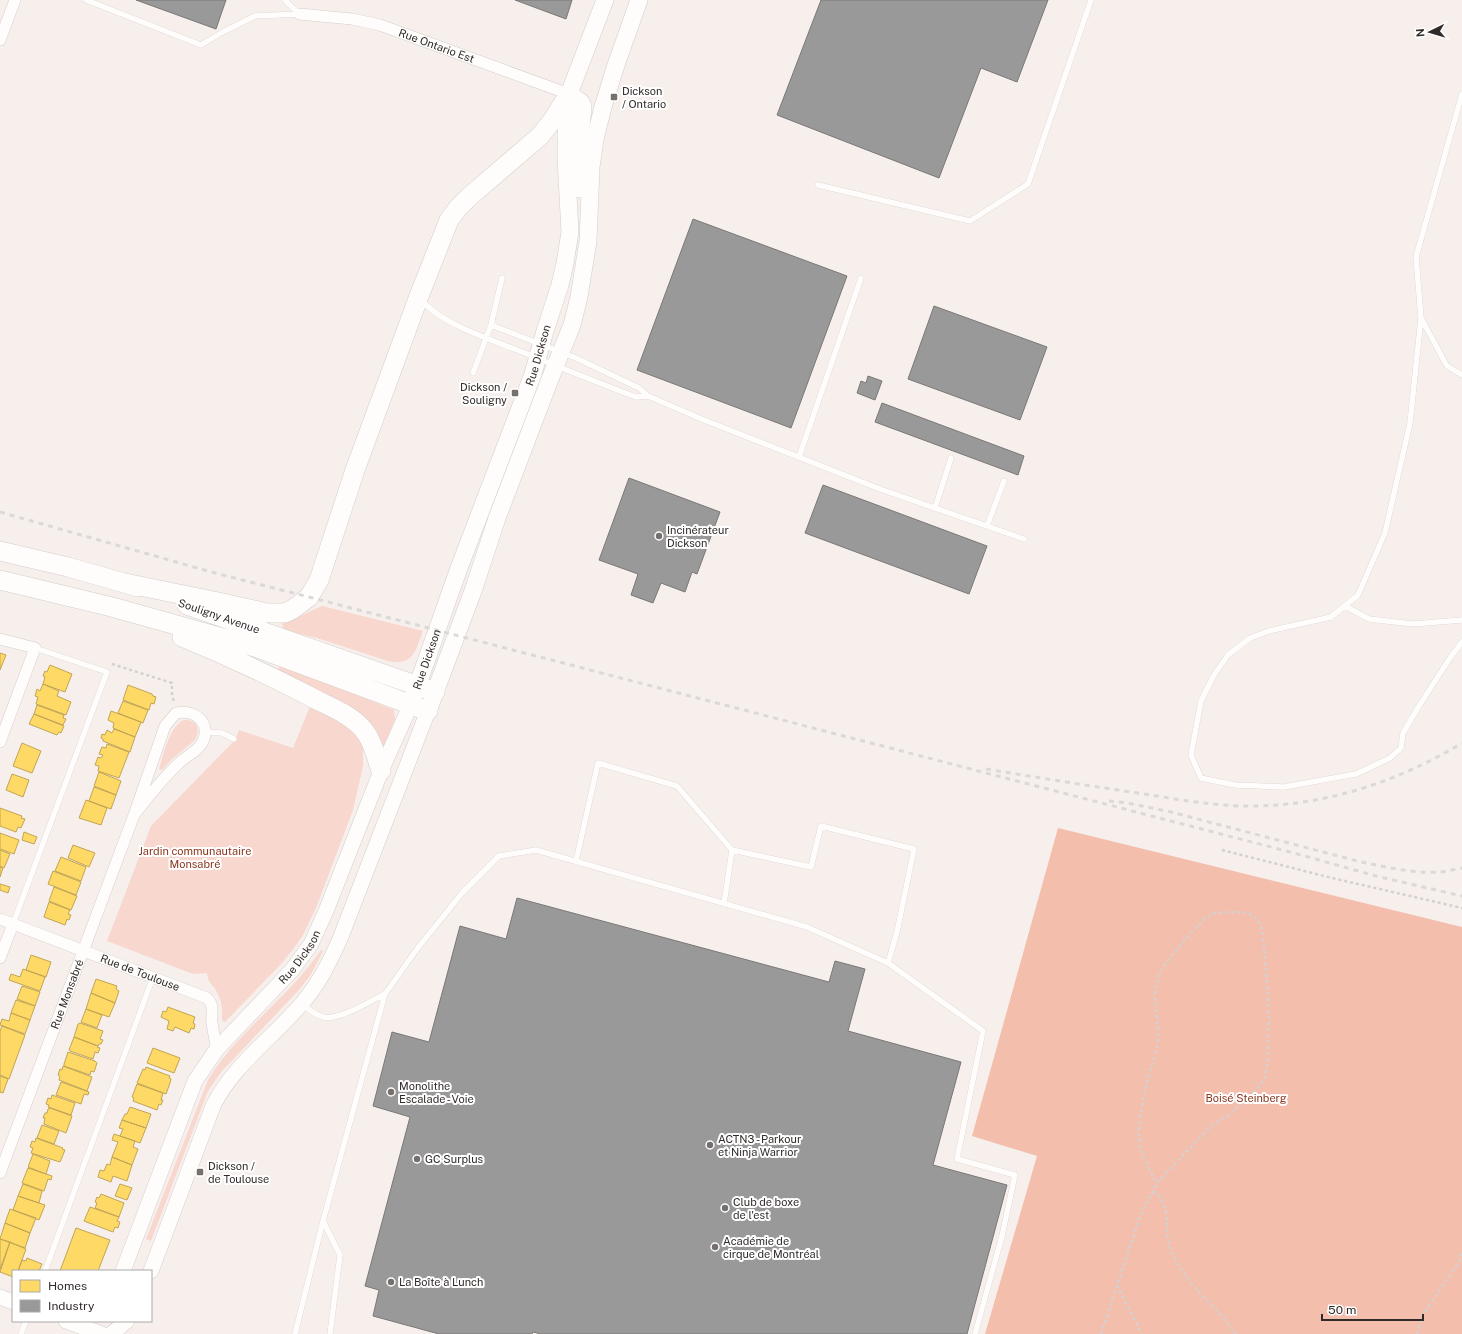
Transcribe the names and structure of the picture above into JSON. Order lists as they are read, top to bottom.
{
  "streets": {
    "highway": ["Souligny Avenue"],
    "main road": ["Rue Dickson"],
    "street": ["Rue Ontario Est", "Rue de Toulouse", "Rue Monsabré"]
  },
  "crossings": [
    ["Rue Ontario Est", "Rue Dickson"],
    ["Rue Dickson", "Souligny Avenue"],
    ["Rue Dickson", "Rue de Toulouse"],
    ["Rue de Toulouse", "Rue Monsabré"]
  ],
  "parks": ["Jardin communautaire Monsabré", "Boisé Steinberg"],
  "places": {
    "transit": ["Dickson / Ontario", "Dickson / Souligny", "Dickson / de Toulouse"],
    "other": [
      "Incinérateur Dickson",
      "Monolithe Escalade - Voie",
      "ACTN3 - Parkour et Ninja Warrior",
      "GC Surplus",
      "Club de boxe de l'est",
      "Académie de cirque de Montréal",
      "La Boîte à Lunch"
    ]
  },
  "legend": ["Homes", "Industry"],
  "scale_bar": "50 m",
  "north": "left"
}
